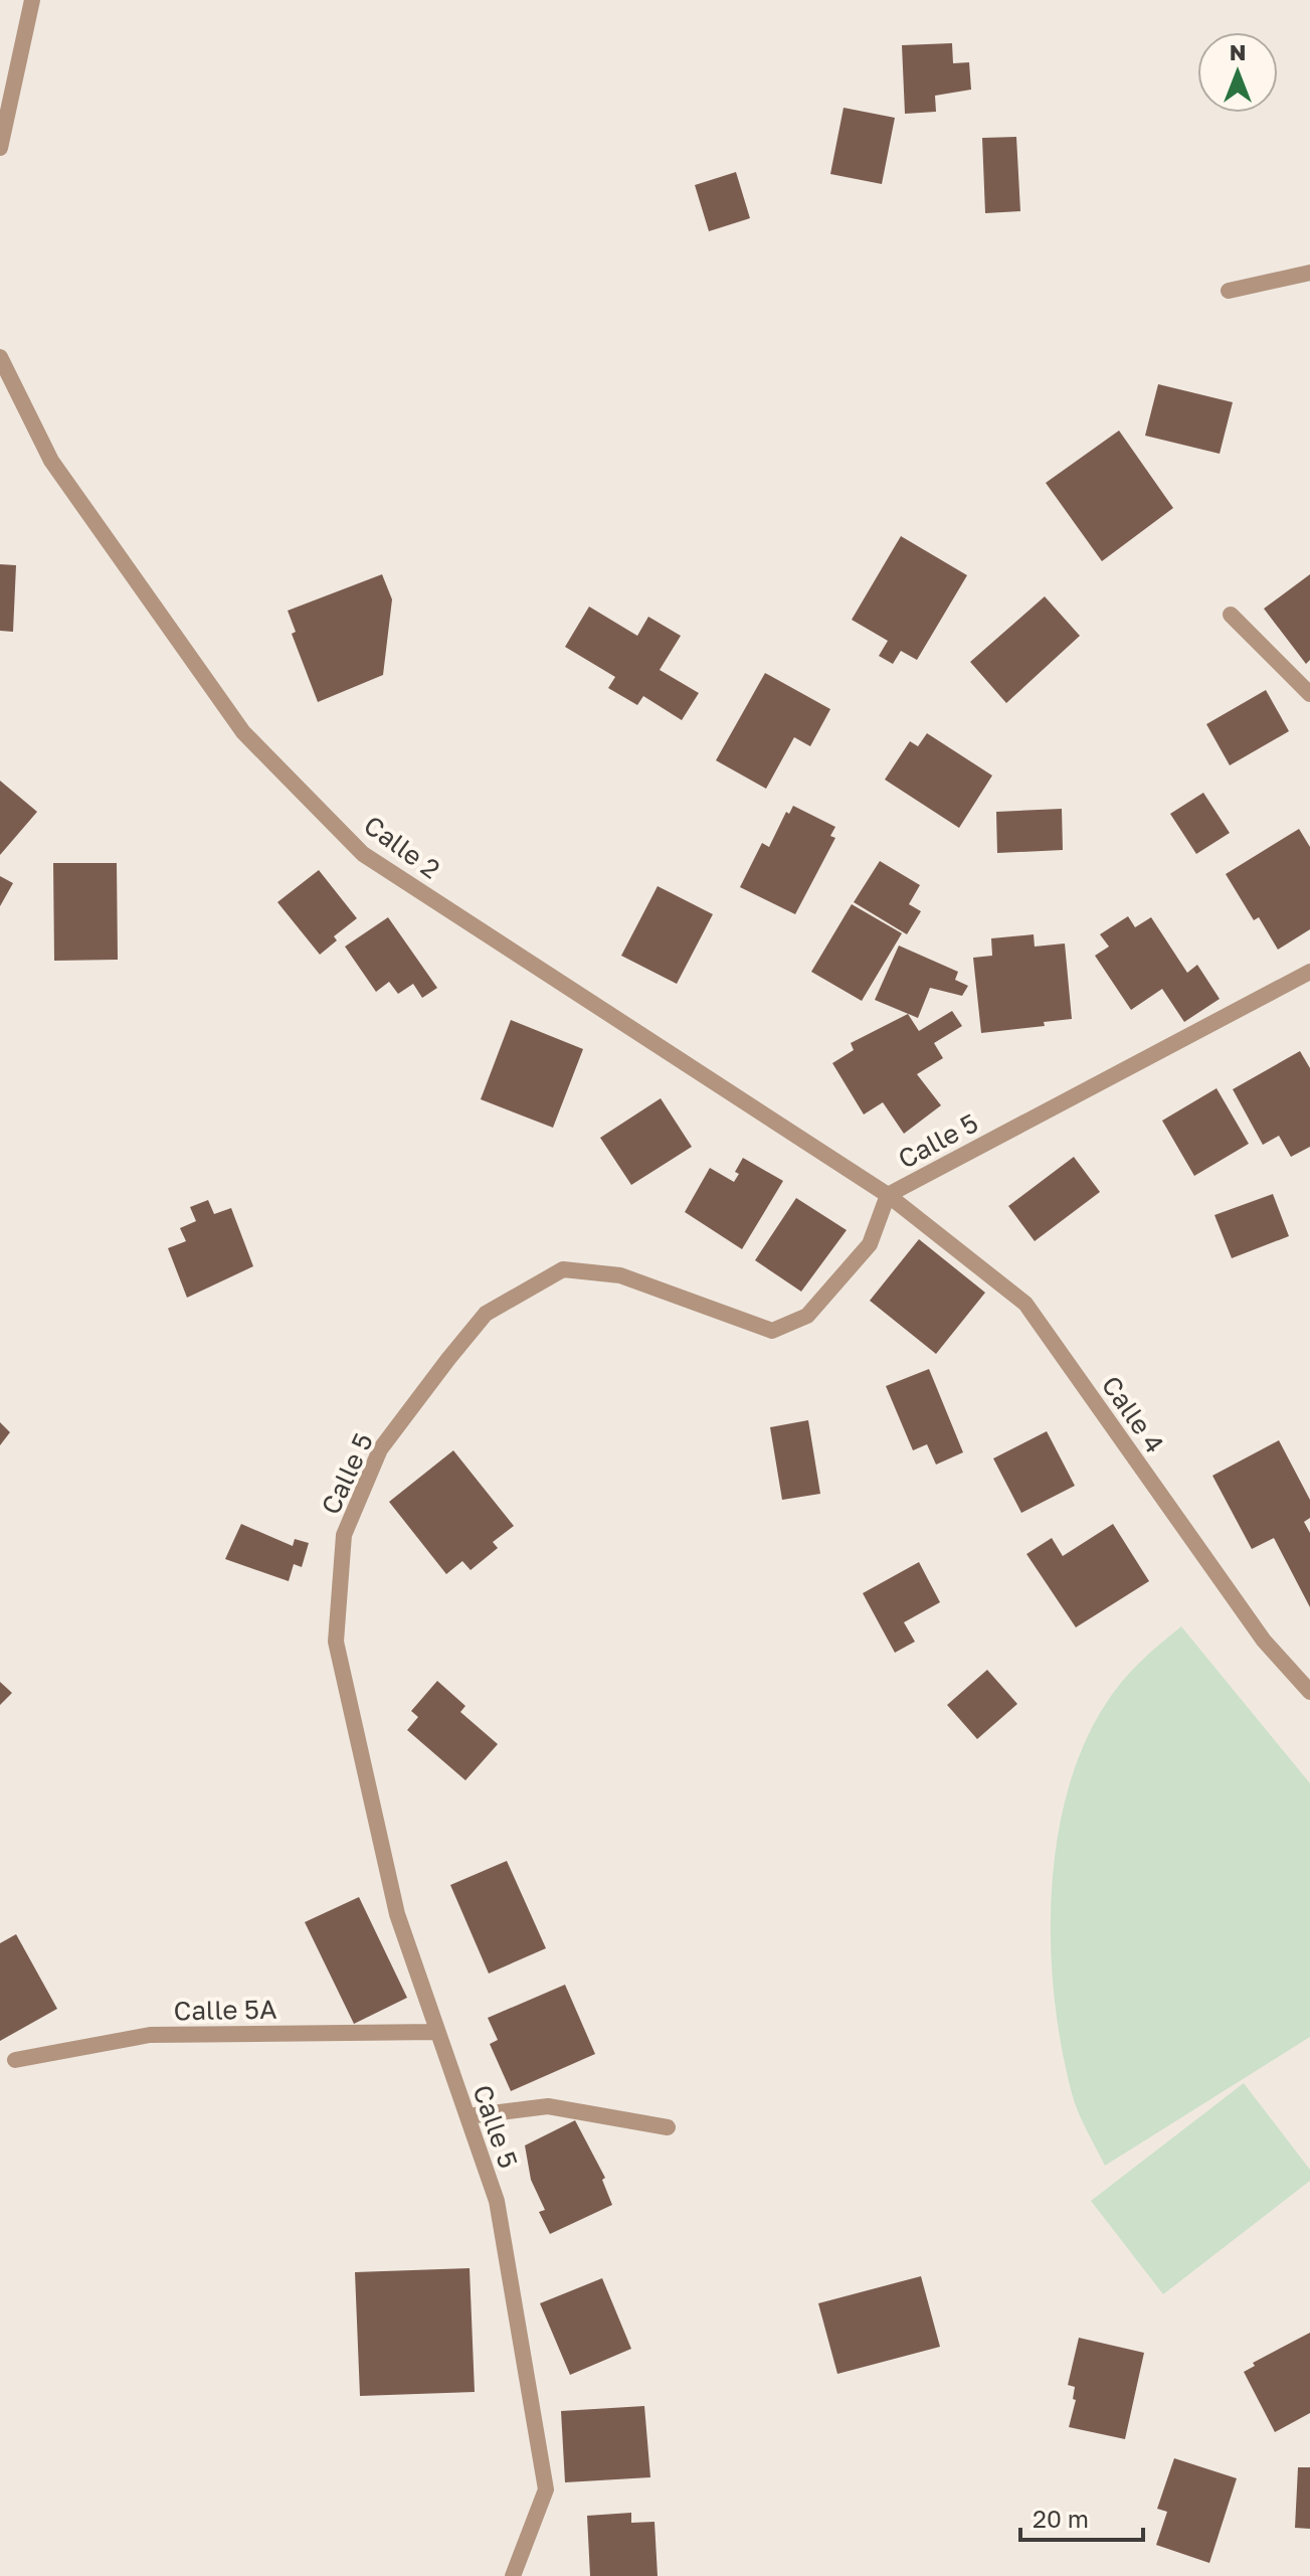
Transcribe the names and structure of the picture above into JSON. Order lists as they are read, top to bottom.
{
  "streets": {
    "street": [
      "Calle 2",
      "Calle 5",
      "Calle 4",
      "Calle 5A"
    ]
  },
  "crossings": [
    ["Calle 2", "Calle 5"],
    ["Calle 2", "Calle 4"],
    ["Calle 5", "Calle 4"],
    ["Calle 5", "Calle 5A"]
  ],
  "scale_bar": "20 m",
  "north": "top"
}
